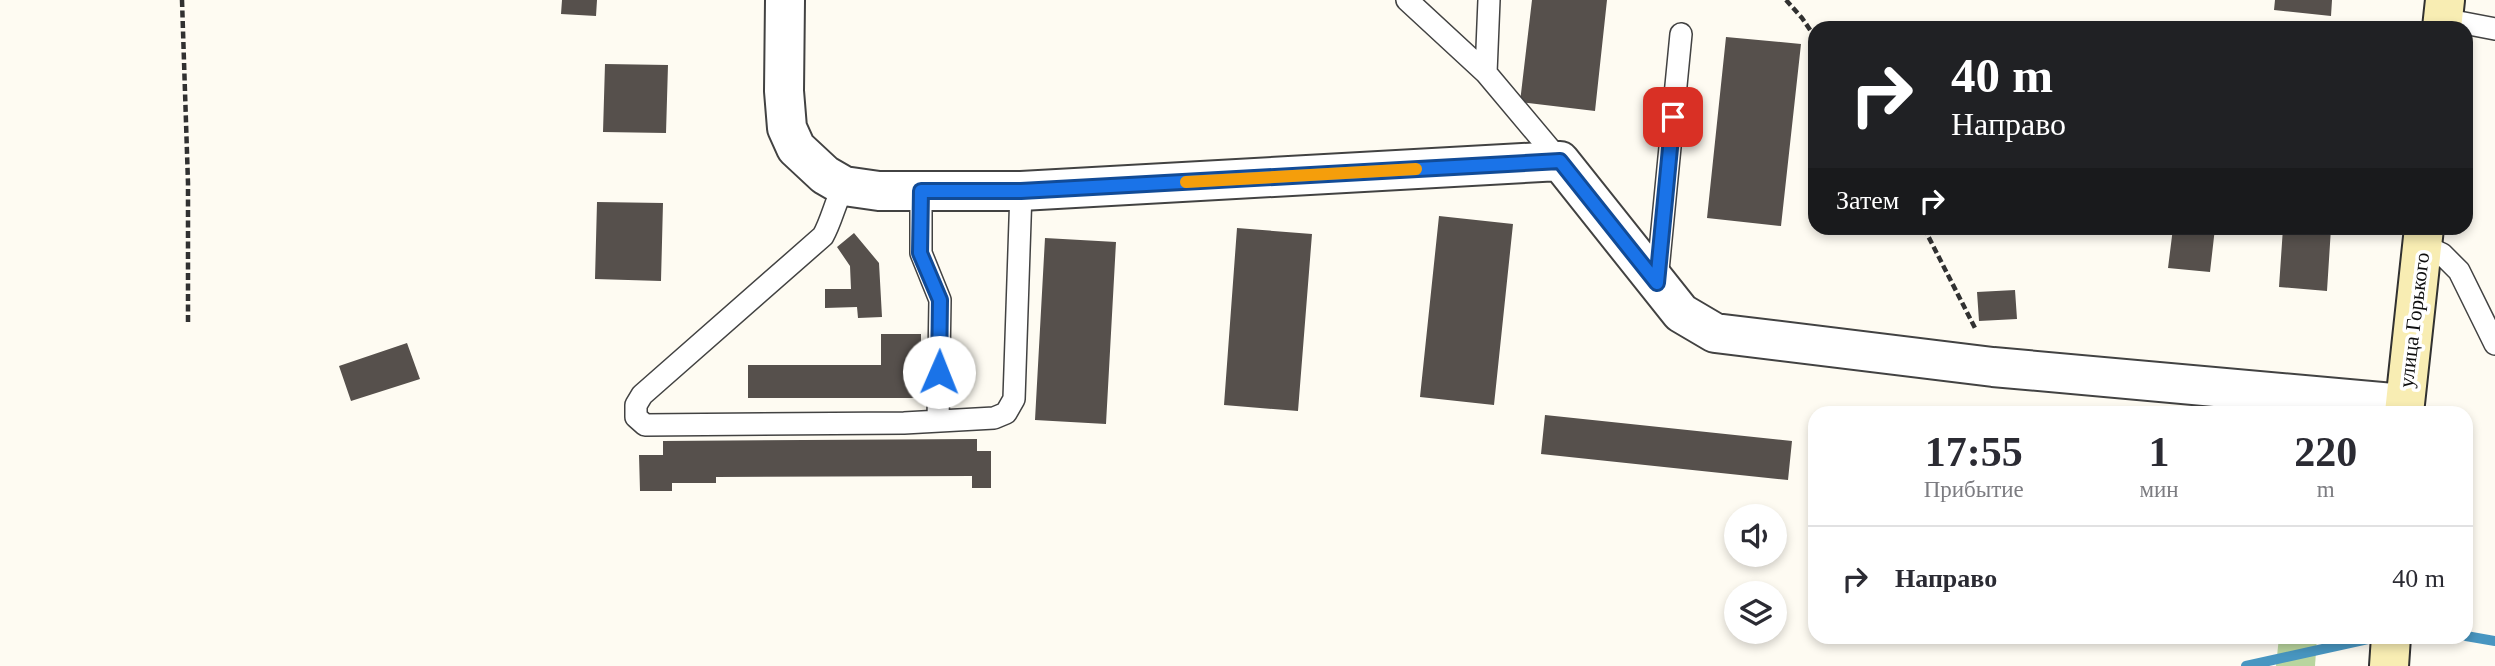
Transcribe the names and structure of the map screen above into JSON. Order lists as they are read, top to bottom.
{
  "streets": {
    "main road": ["улица Горького"]
  },
  "page": {
    "turn": ["40 m", "Направо"],
    "then": "Затем",
    "eta": [
      "17:55",
      "Прибытие",
      "1",
      "мин",
      "220",
      "m"
    ],
    "list": [
      {
        "name": "Направо",
        "value": "40 m"
      }
    ]
  }
}
